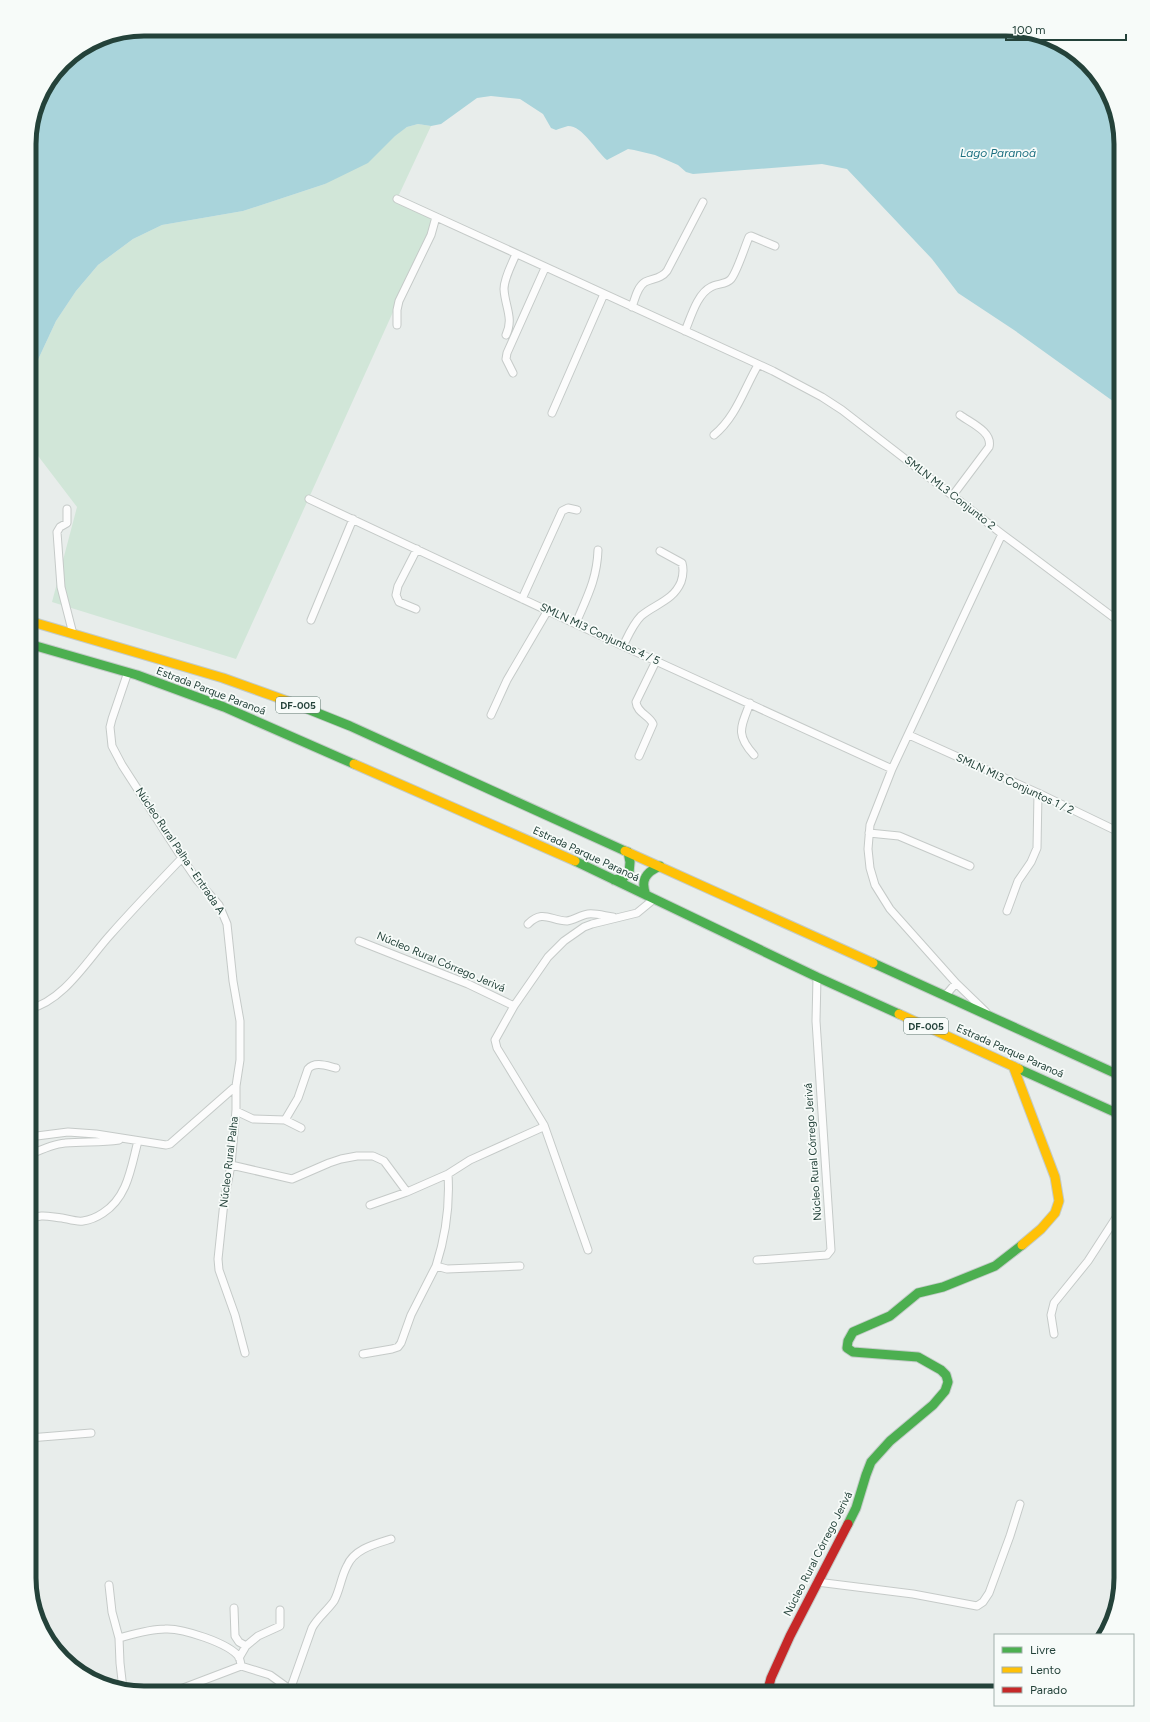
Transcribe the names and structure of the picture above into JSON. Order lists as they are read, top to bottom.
{
  "streets": {
    "main road": ["Estrada Parque Paranoá", "DF-005", "Núcleo Rural Córrego Jerivá"],
    "street": [
      "SMLN ML3 Conjunto 2",
      "SMLN MI3 Conjuntos 4 / 5",
      "SMLN MI3 Conjuntos 1 / 2",
      "Núcleo Rural Palha - Entrada A",
      "Núcleo Rural Palha"
    ]
  },
  "crossings": [
    ["Estrada Parque Paranoá", "Núcleo Rural Palha - Entrada A"],
    ["Estrada Parque Paranoá", "Núcleo Rural Córrego Jerivá"],
    ["Núcleo Rural Palha - Entrada A", "Núcleo Rural Palha"]
  ],
  "water": ["Lago Paranoá"],
  "legend": ["Livre", "Lento", "Parado"],
  "scale_bar": "100 m"
}
